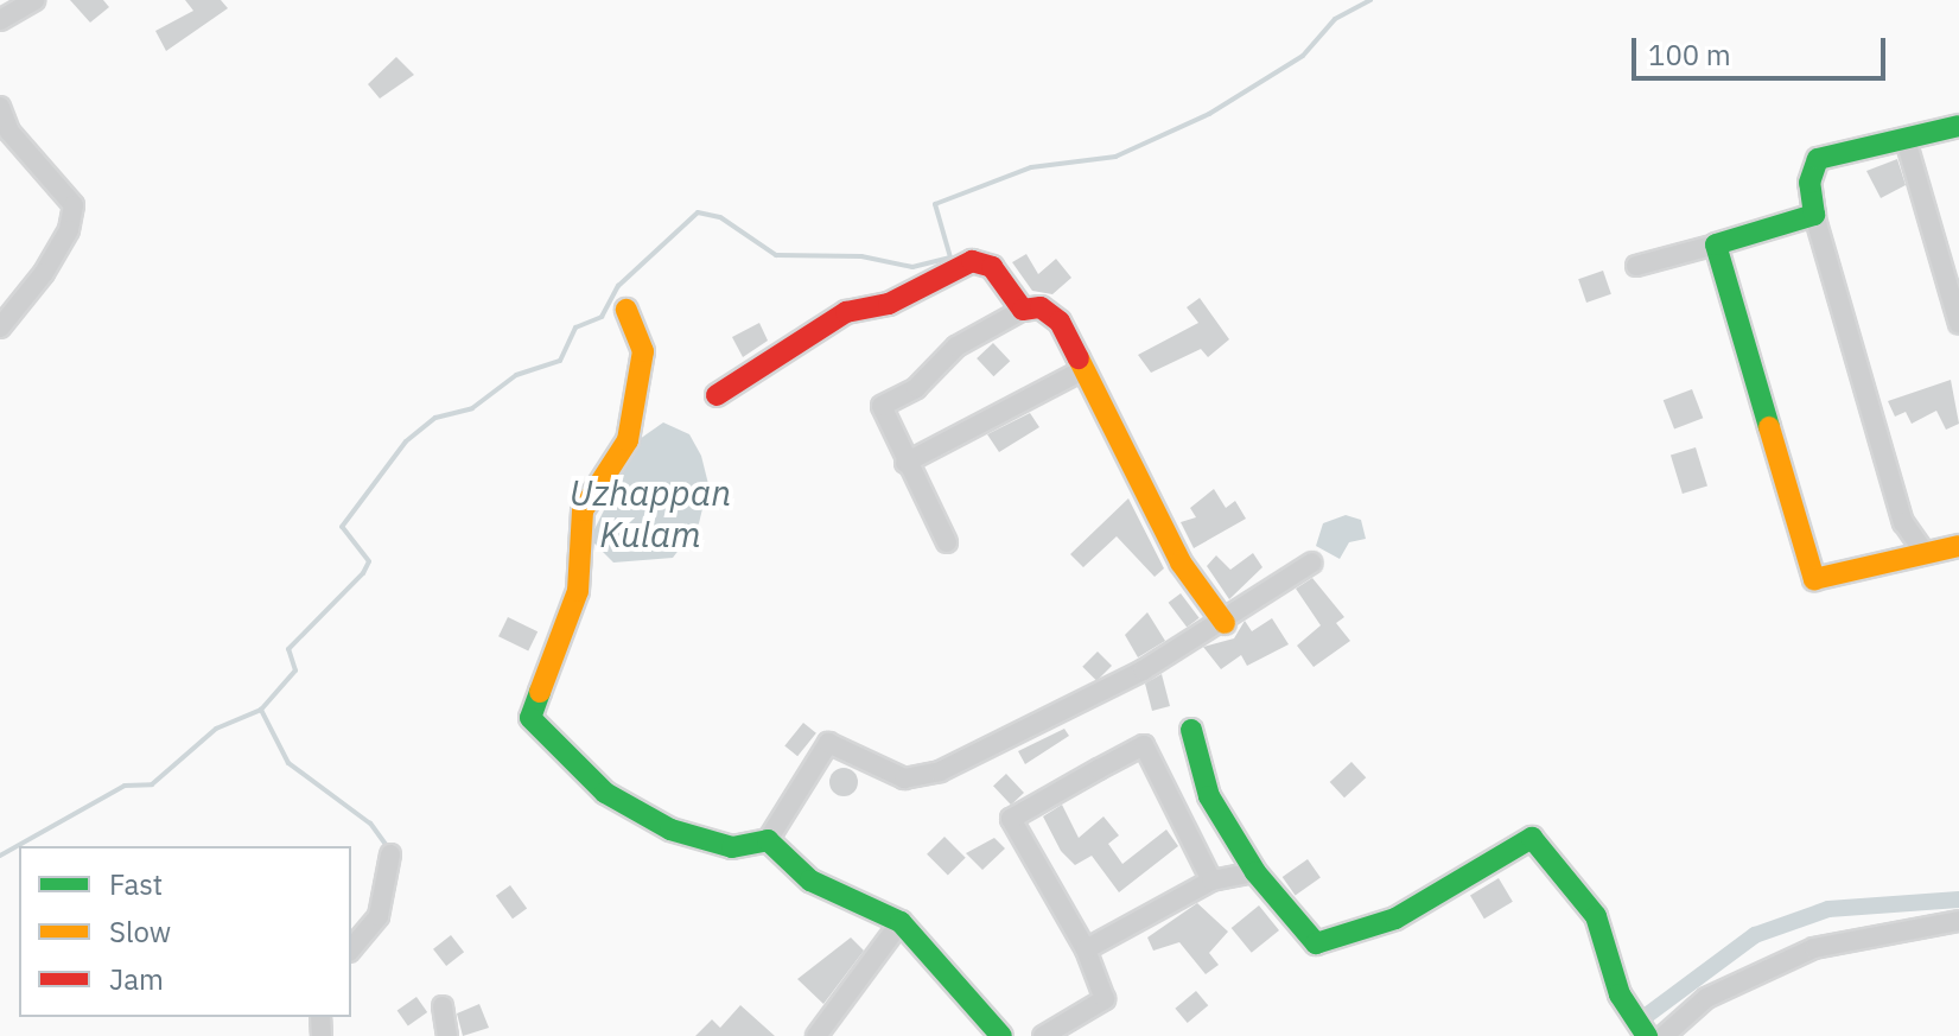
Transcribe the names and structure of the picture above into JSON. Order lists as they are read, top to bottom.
{
  "water": ["Uzhappan Kulam"],
  "legend": ["Fast", "Slow", "Jam"],
  "scale_bar": "100 m"
}
